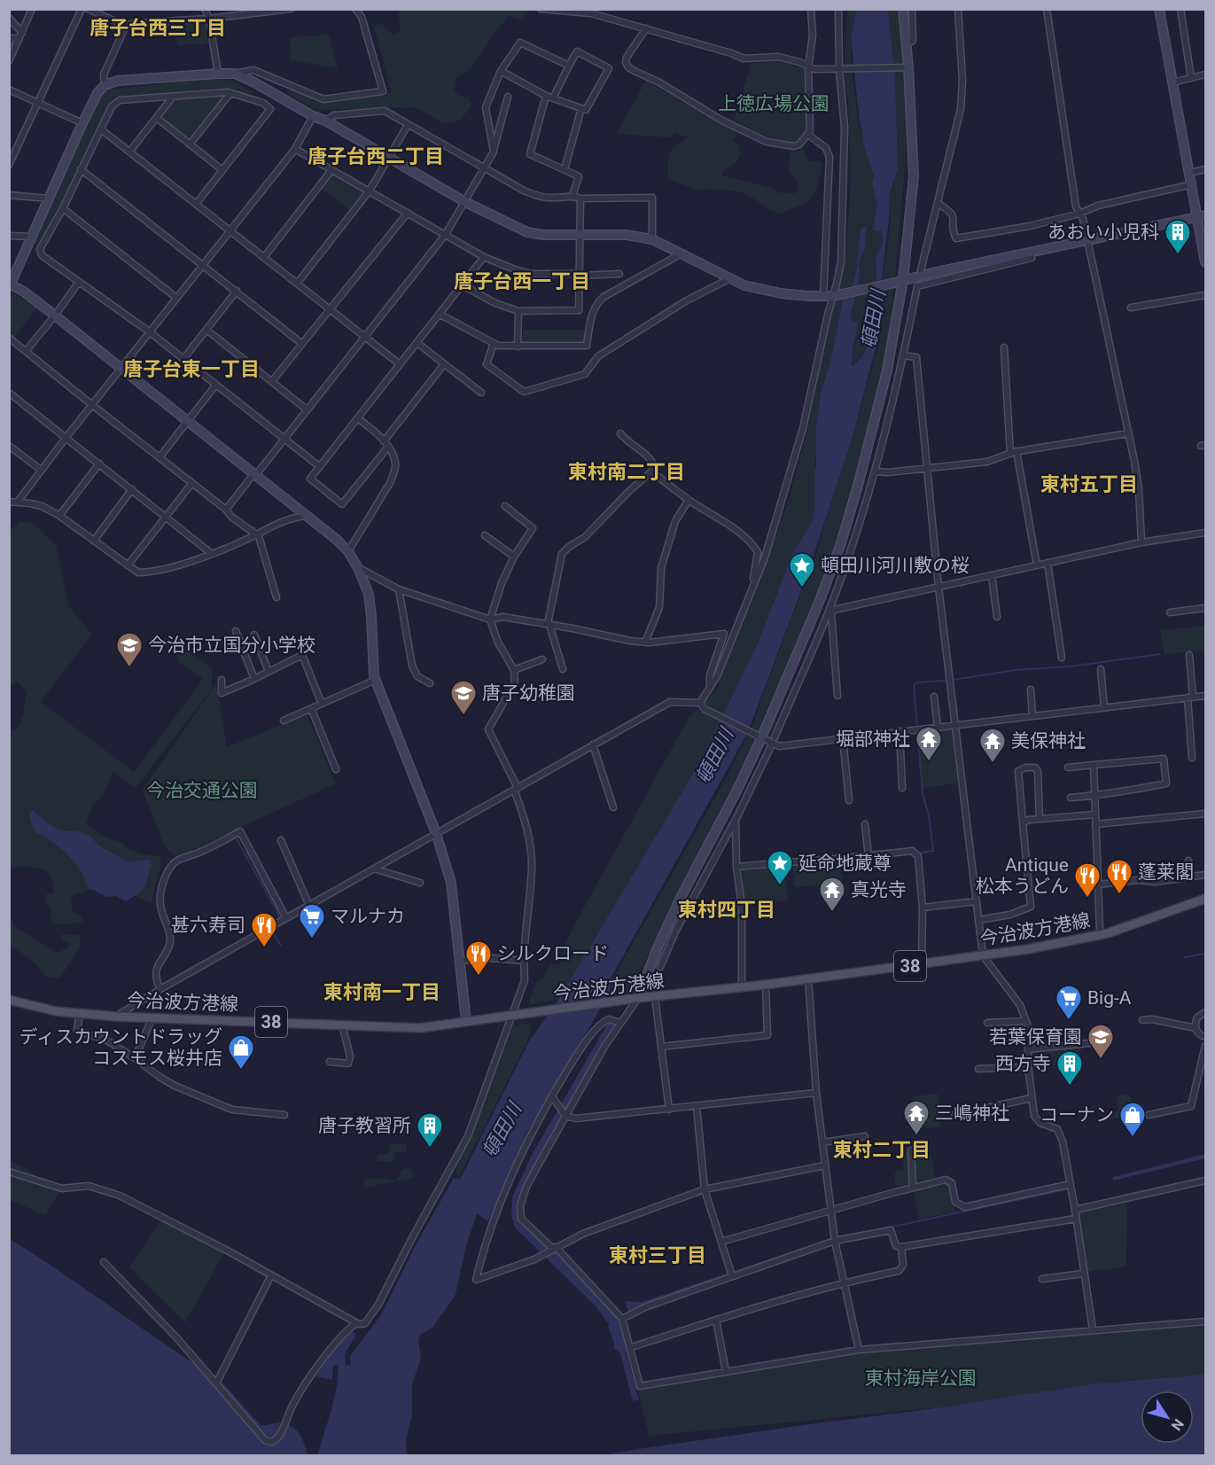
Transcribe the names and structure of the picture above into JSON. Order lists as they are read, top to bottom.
{
  "streets": {
    "main road": ["今治波方港線", "38"]
  },
  "districts": [
    "唐子台西三丁目",
    "唐子台西二丁目",
    "唐子台西一丁目",
    "唐子台東一丁目",
    "東村南二丁目",
    "東村五丁目",
    "東村四丁目",
    "東村南一丁目",
    "東村二丁目",
    "東村三丁目"
  ],
  "water": ["頓田川"],
  "parks": ["上徳広場公園", "今治交通公園", "東村海岸公園"],
  "places": {
    "building": ["あおい小児科", "西方寺", "唐子教習所"],
    "place": ["頓田川河川敷の桜", "延命地蔵尊"],
    "school or university": ["今治市立国分小学校", "唐子幼稚園", "若葉保育園"],
    "temple": [
      "堀部神社",
      "美保神社",
      "真光寺",
      "三嶋神社"
    ],
    "restaurant": [
      "蓬莱閣",
      "Antique 松本うどん",
      "甚六寿司",
      "シルクロード"
    ],
    "supermarket": ["マルナカ", "Big-A"],
    "shop": ["ディスカウントドラッグ コスモス桜井店", "コーナン"]
  },
  "north": "bottom right"
}
